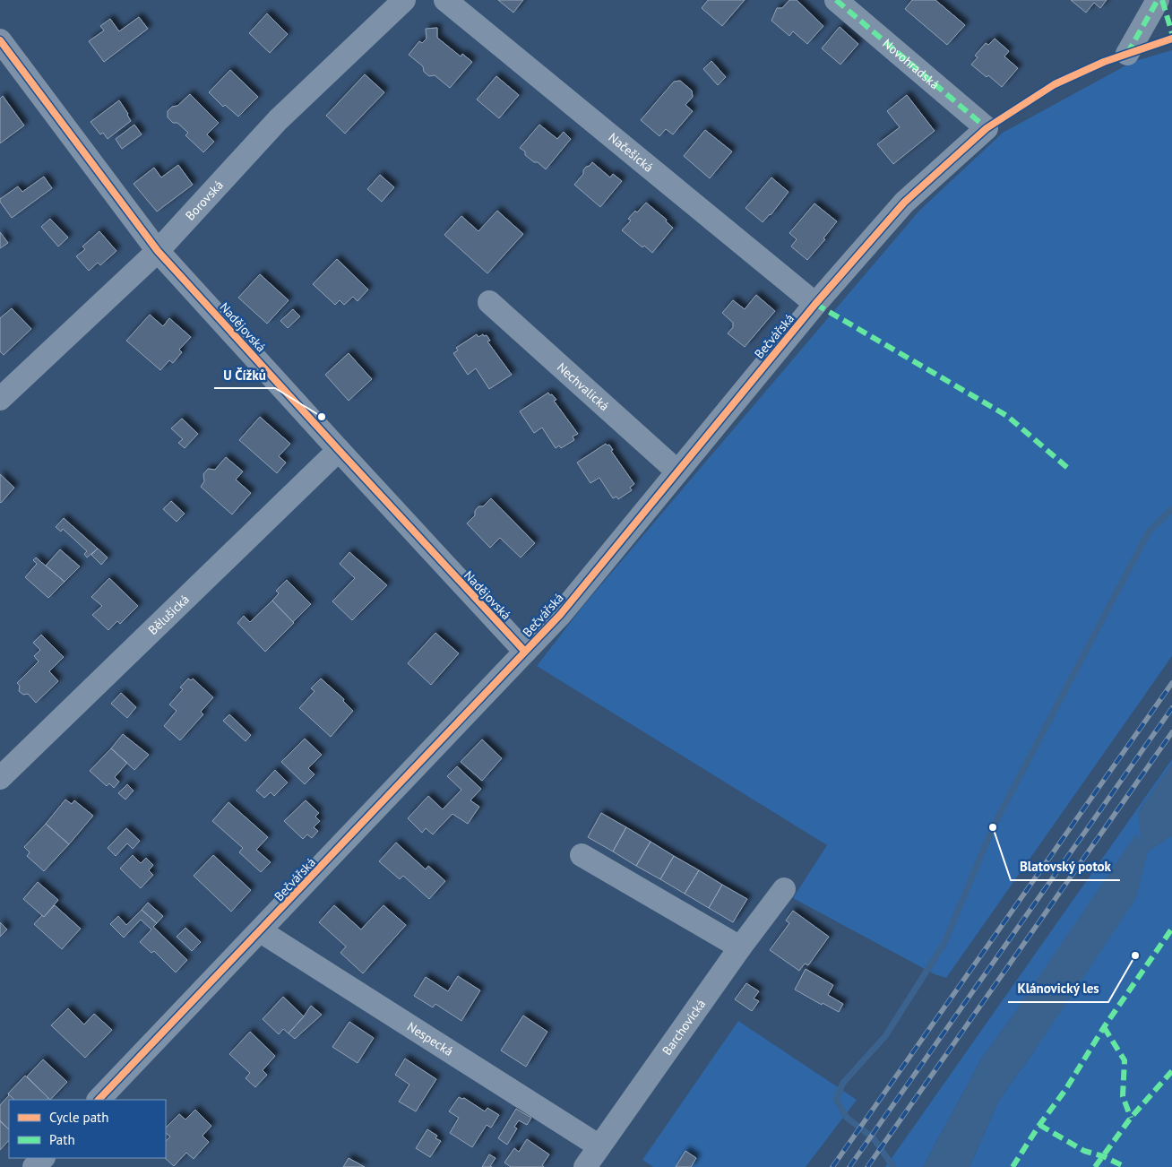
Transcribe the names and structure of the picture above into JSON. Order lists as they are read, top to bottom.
{
  "streets": {
    "street": [
      "Novohradská",
      "Načešická",
      "Borovská",
      "Nadějovská",
      "Bečvářská",
      "Nechvalická",
      "Bělušická",
      "Barchovická",
      "Nespecká"
    ]
  },
  "crossings": [
    ["Novohradská", "Bečvářská"],
    ["Načešická", "Bečvářská"],
    ["Borovská", "Nadějovská"],
    ["Nadějovská", "Bečvářská"],
    ["Nadějovská", "Bělušická"],
    ["Bečvářská", "Nechvalická"],
    ["Bečvářská", "Nespecká"],
    ["Barchovická", "Nespecká"]
  ],
  "places": ["U Čížků", "Blatovský potok", "Klánovický les"],
  "legend": ["Cycle path", "Path"]
}
